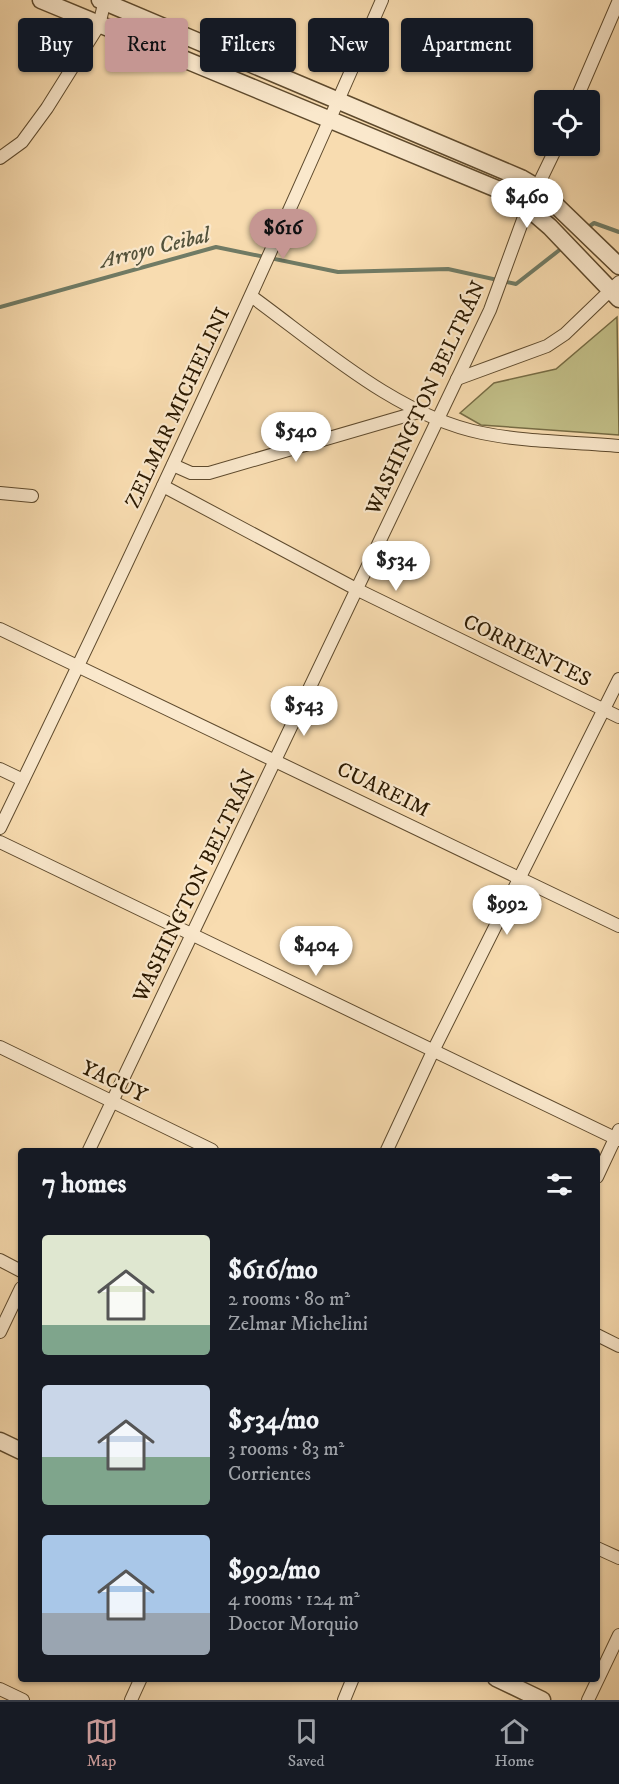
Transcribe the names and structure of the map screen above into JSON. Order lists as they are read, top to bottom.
{
  "streets": {
    "street": [
      "WASHINGTON BELTRÁN",
      "ZELMAR MICHELINI",
      "CORRIENTES",
      "CUAREIM",
      "YACUY"
    ]
  },
  "crossings": [
    ["WASHINGTON BELTRÁN", "CORRIENTES"],
    ["WASHINGTON BELTRÁN", "CUAREIM"],
    ["WASHINGTON BELTRÁN", "YACUY"],
    ["ZELMAR MICHELINI", "CORRIENTES"],
    ["ZELMAR MICHELINI", "CUAREIM"]
  ],
  "water": ["Arroyo Ceibal"],
  "page": {
    "chip": [
      "Buy",
      "Rent",
      "Filters",
      "New",
      "Apartment"
    ],
    "price": [
      "$460",
      "$616",
      "$540",
      "$534",
      "$543",
      "$992",
      "$404"
    ],
    "heading": "7 homes",
    "list": [
      {
        "name": "$616/mo",
        "note": "2 rooms · 80 m² · Zelmar Michelini"
      },
      {
        "name": "$534/mo",
        "note": "3 rooms · 83 m² · Corrientes"
      },
      {
        "name": "$992/mo",
        "note": "4 rooms · 124 m² · Doctor Morquio"
      }
    ],
    "tabs": ["Map", "Saved", "Home"]
  }
}
